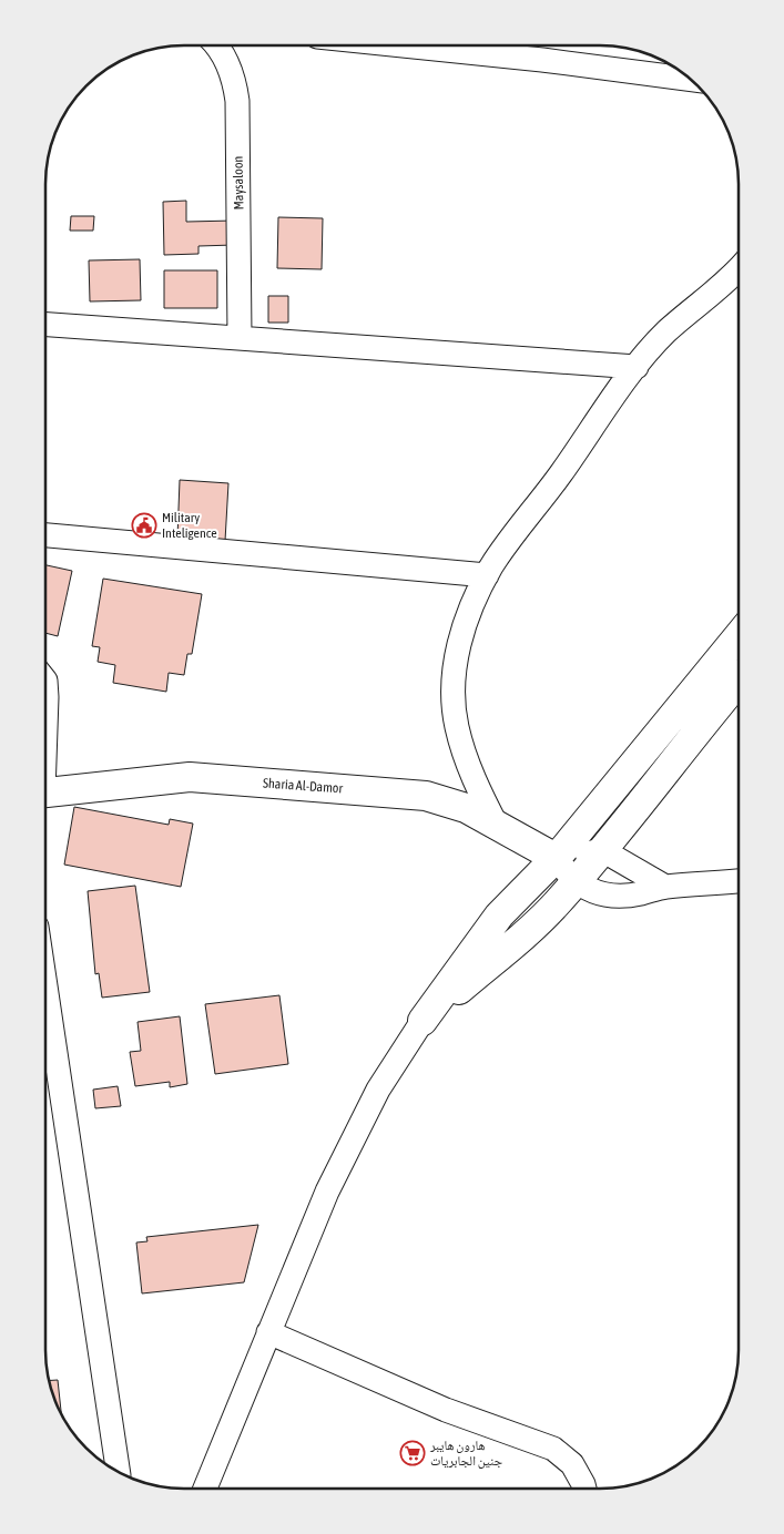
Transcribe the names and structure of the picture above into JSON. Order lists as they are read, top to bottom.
{
  "streets": {
    "street": ["Maysaloon", "Sharia Al-Damor"]
  },
  "places": {
    "public building": ["Military Inteligence"],
    "supermarket": ["هارون هايبر جنين الجابريات"]
  }
}
